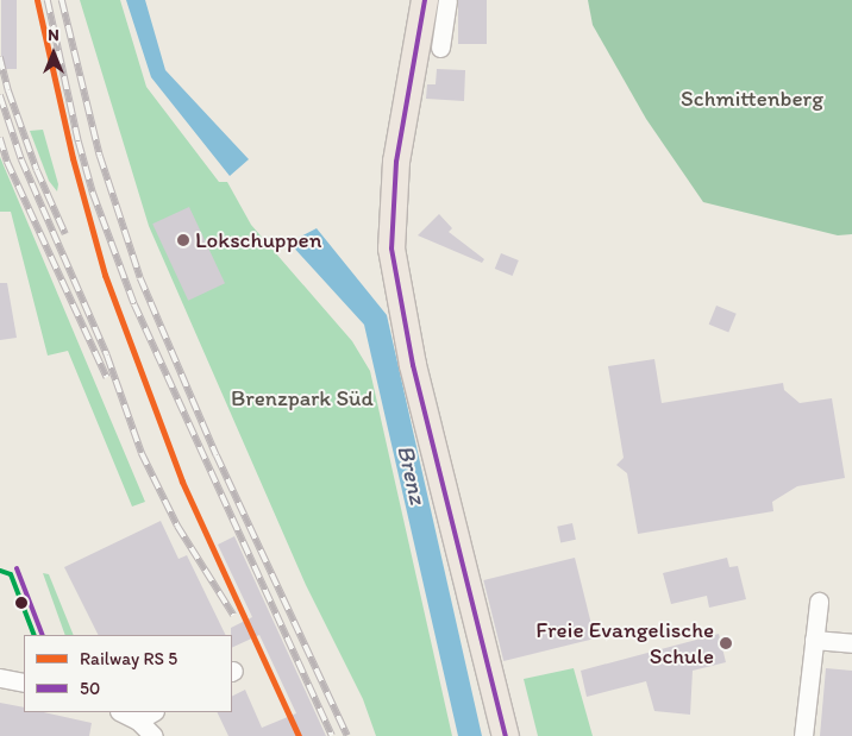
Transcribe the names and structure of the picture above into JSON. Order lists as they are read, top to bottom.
{
  "water": ["Brenz"],
  "parks": ["Schmittenberg", "Brenzpark Süd"],
  "places": ["Lokschuppen", "Freie Evangelische Schule"],
  "lines": ["transit line 50"],
  "legend": ["Railway RS 5", "50"],
  "north": "top"
}
